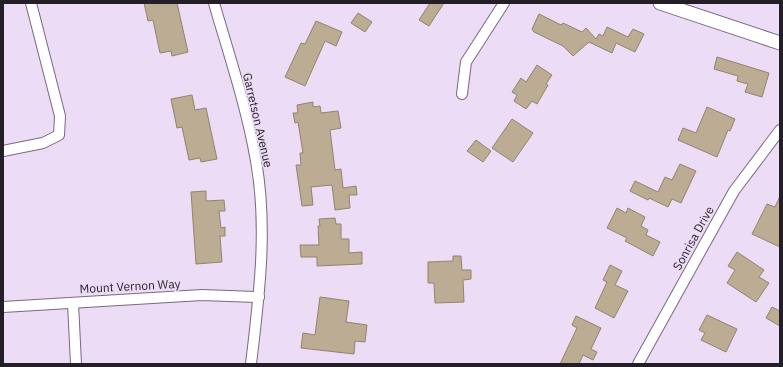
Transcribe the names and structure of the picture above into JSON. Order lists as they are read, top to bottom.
{
  "streets": {
    "street": ["Garretson Avenue", "Sonrisa Drive", "Mount Vernon Way"]
  },
  "crossings": [
    ["Garretson Avenue", "Mount Vernon Way"]
  ]
}
